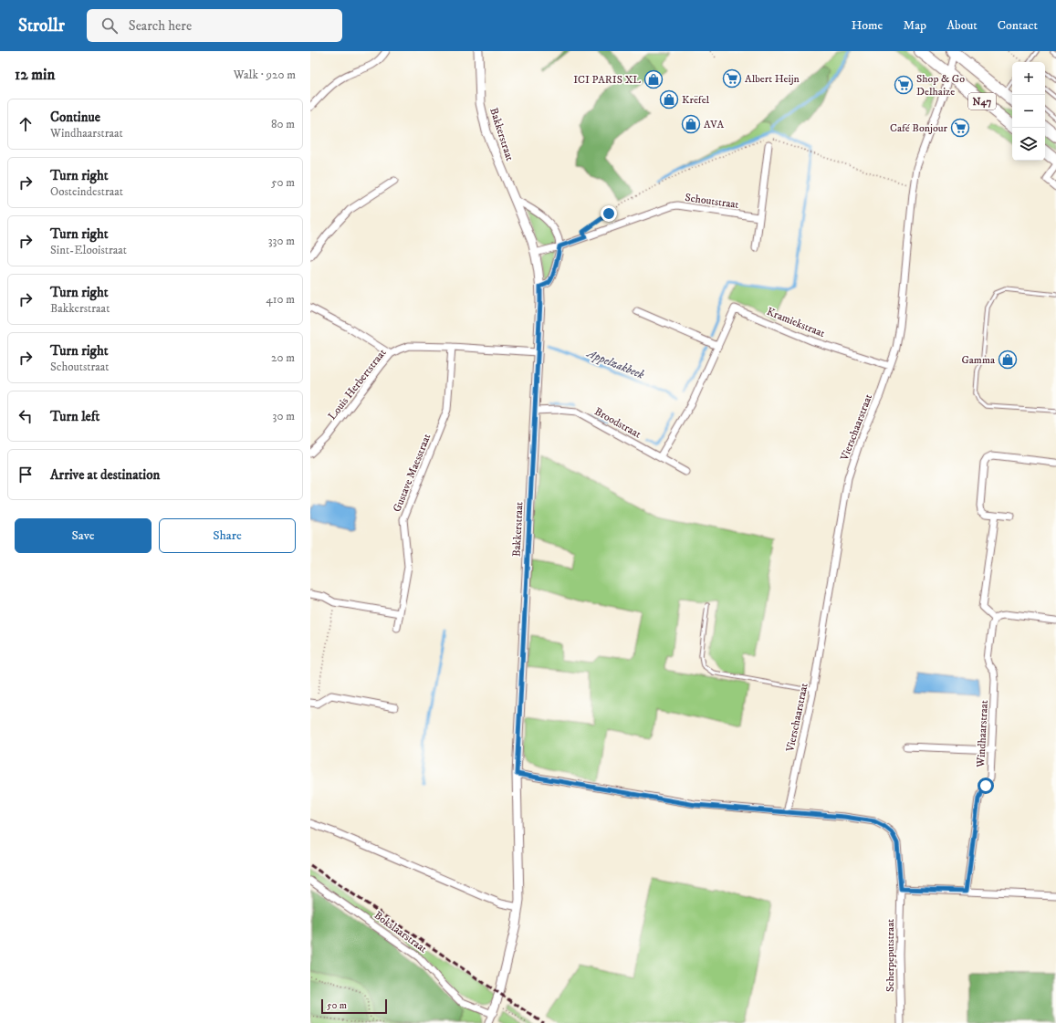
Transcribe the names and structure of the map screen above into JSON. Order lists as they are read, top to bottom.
{
  "streets": {
    "main road": ["N47"],
    "street": [
      "Bakkerstraat",
      "Schoutstraat",
      "Kramiekstraat",
      "Louis Herbertstraat",
      "Broodstraat",
      "Vierschaarstraat",
      "Gustave Maesstraat",
      "Windhaarstraat",
      "Bokslaarstraat",
      "Scherpeputstraat"
    ]
  },
  "crossings": [
    ["N47", "Vierschaarstraat"],
    ["Bakkerstraat", "Schoutstraat"],
    ["Bakkerstraat", "Louis Herbertstraat"],
    ["Bakkerstraat", "Broodstraat"],
    ["Bakkerstraat", "Scherpeputstraat"],
    ["Kramiekstraat", "Broodstraat"],
    ["Kramiekstraat", "Vierschaarstraat"],
    ["Louis Herbertstraat", "Gustave Maesstraat"],
    ["Vierschaarstraat", "Scherpeputstraat"]
  ],
  "water": ["Appelzakbeek"],
  "places": {
    "supermarket": ["Albert Heijn", "Shop & Go Delhaize", "Café Bonjour"],
    "shop": [
      "ICI PARIS XL",
      "Krëfel",
      "AVA",
      "Gamma"
    ]
  },
  "scale_bar": "50 m",
  "page": {
    "header": "Strollr",
    "search": "Search here",
    "nav": [
      "Home",
      "Map",
      "About",
      "Contact"
    ],
    "heading": ["12 min", "Walk · 920 m"],
    "map_buttons": ["+", "−"],
    "list": [
      ["Continue", "Windhaarstraat", "80 m"],
      ["Turn right", "Oosteindestraat", "50 m"],
      ["Turn right", "Sint-Elooistraat", "330 m"],
      ["Turn right", "Bakkerstraat", "410 m"],
      ["Turn right", "Schoutstraat", "20 m"],
      ["Turn left", "30 m"],
      "Arrive at destination"
    ],
    "buttons": ["Save", "Share"],
    "scale": "50 m"
  }
}
